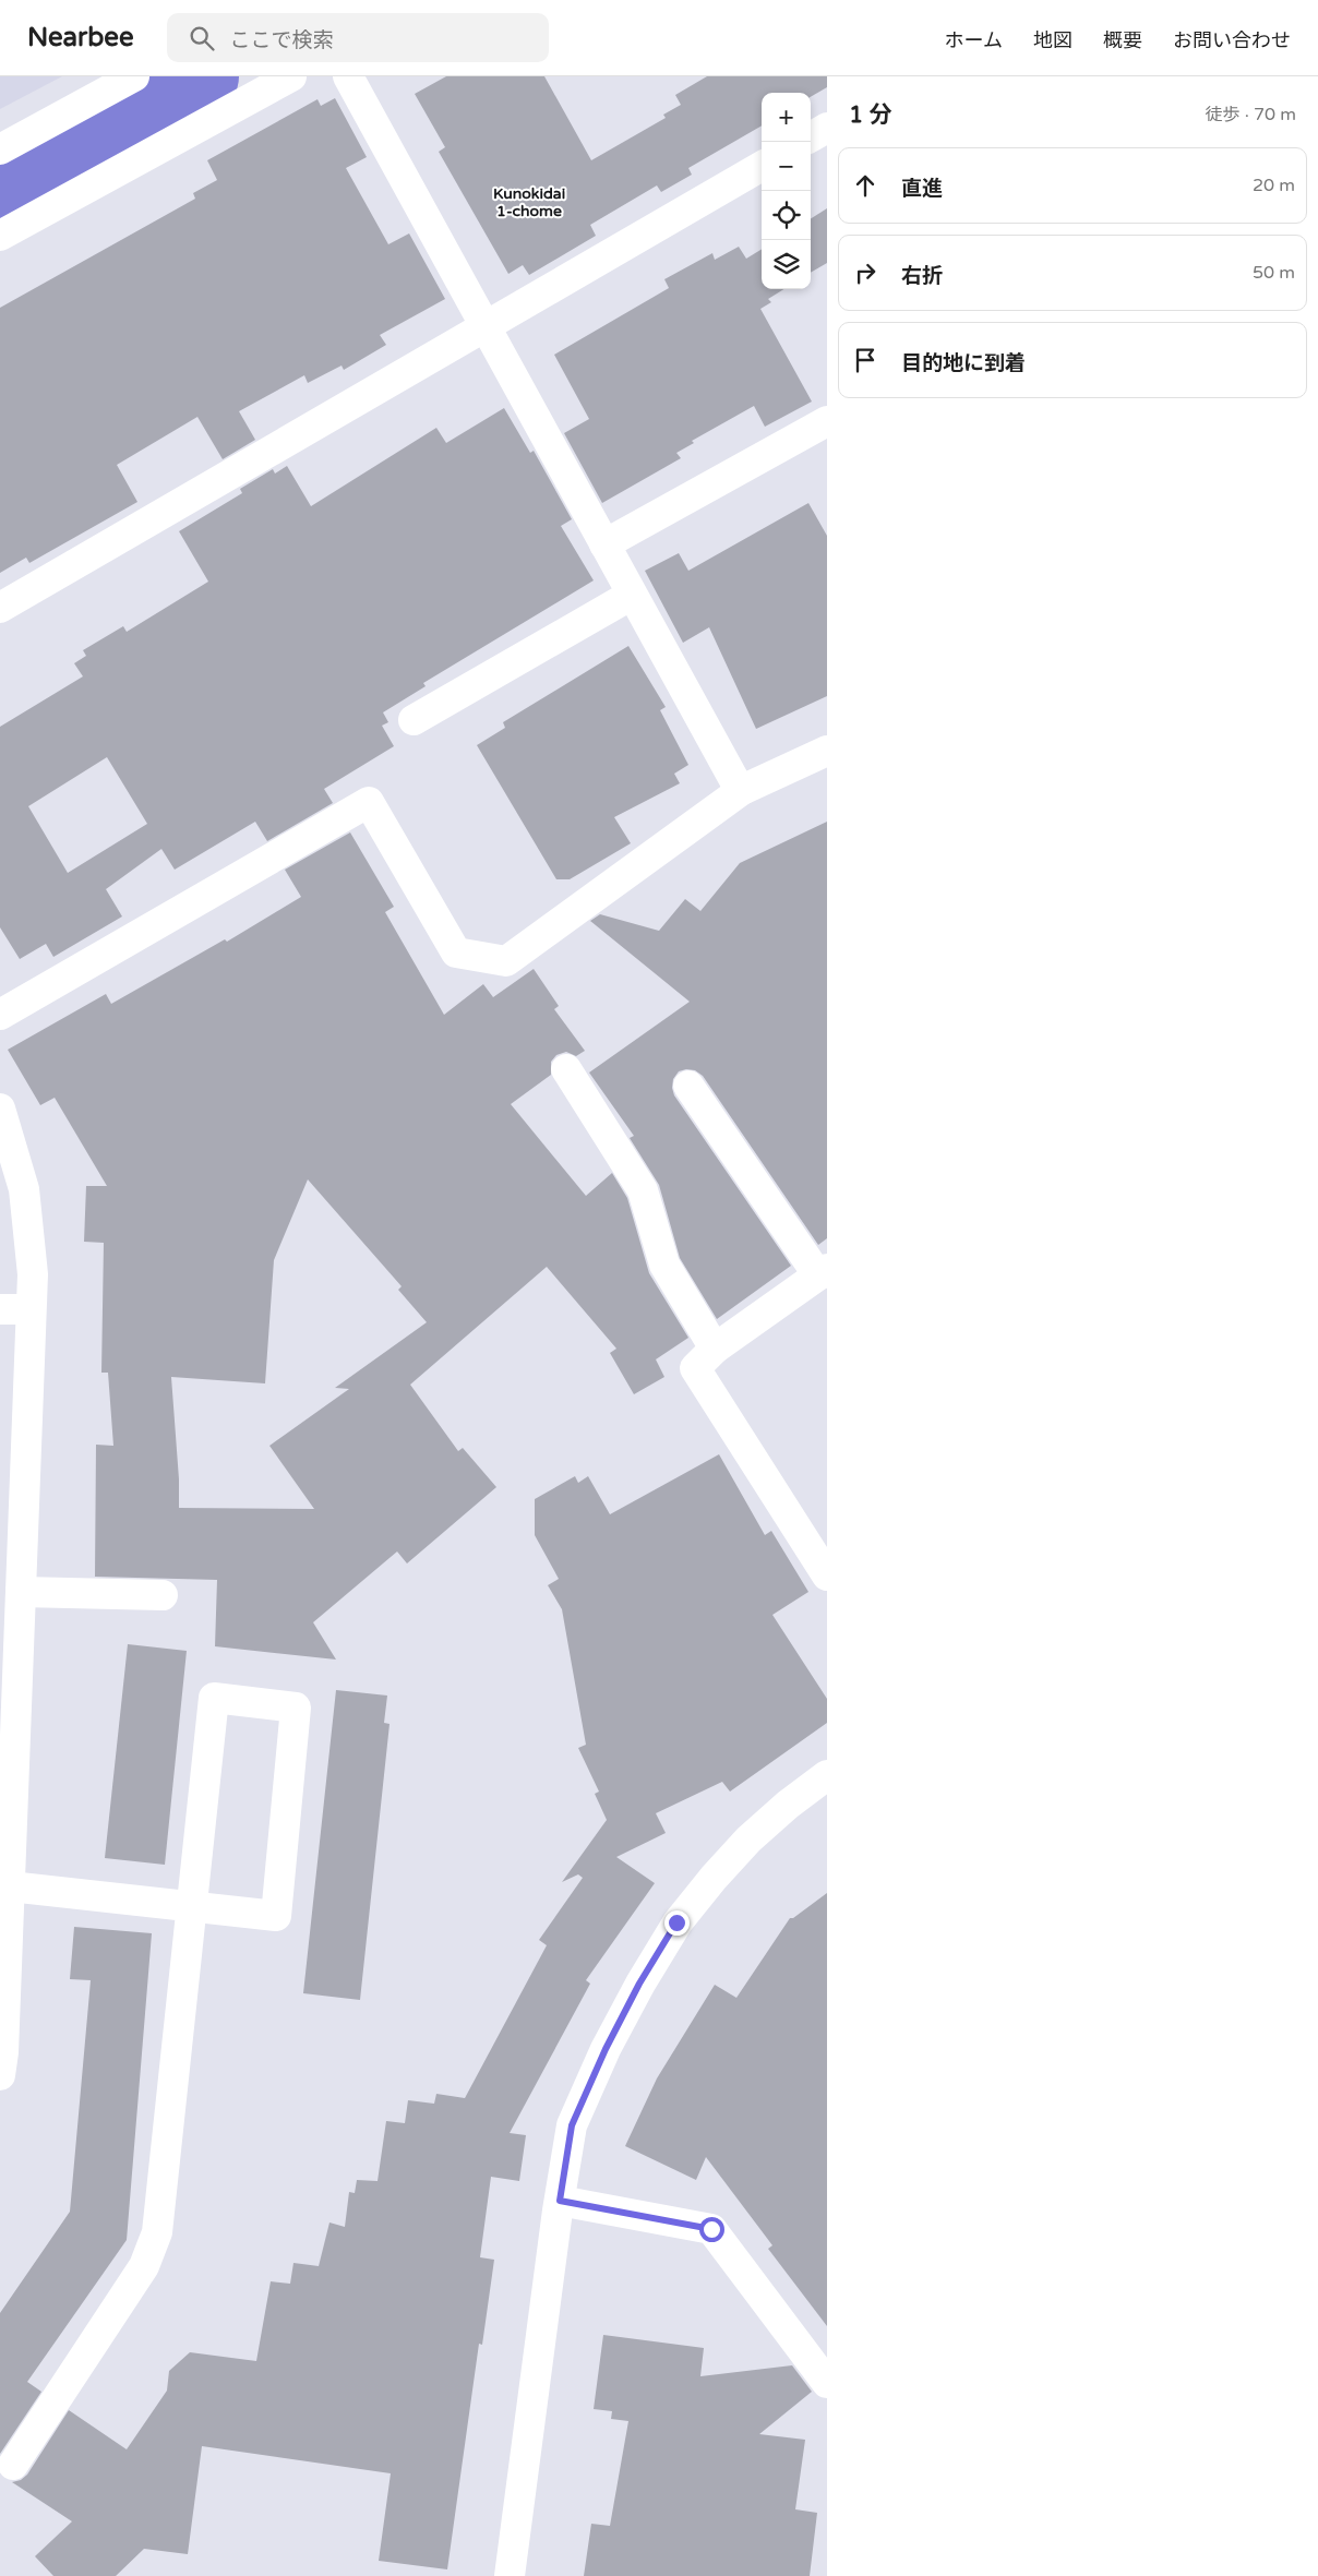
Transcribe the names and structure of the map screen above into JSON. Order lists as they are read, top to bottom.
{
  "districts": ["Kunokidai 1-chome"],
  "page": {
    "header": "Nearbee",
    "search": "ここで検索",
    "nav": [
      "ホーム",
      "地図",
      "概要",
      "お問い合わせ"
    ],
    "heading": ["1 分", "徒歩 · 70 m"],
    "map_buttons": ["+", "−"],
    "list": [
      ["直進", "20 m"],
      ["右折", "50 m"],
      "目的地に到着"
    ]
  }
}
